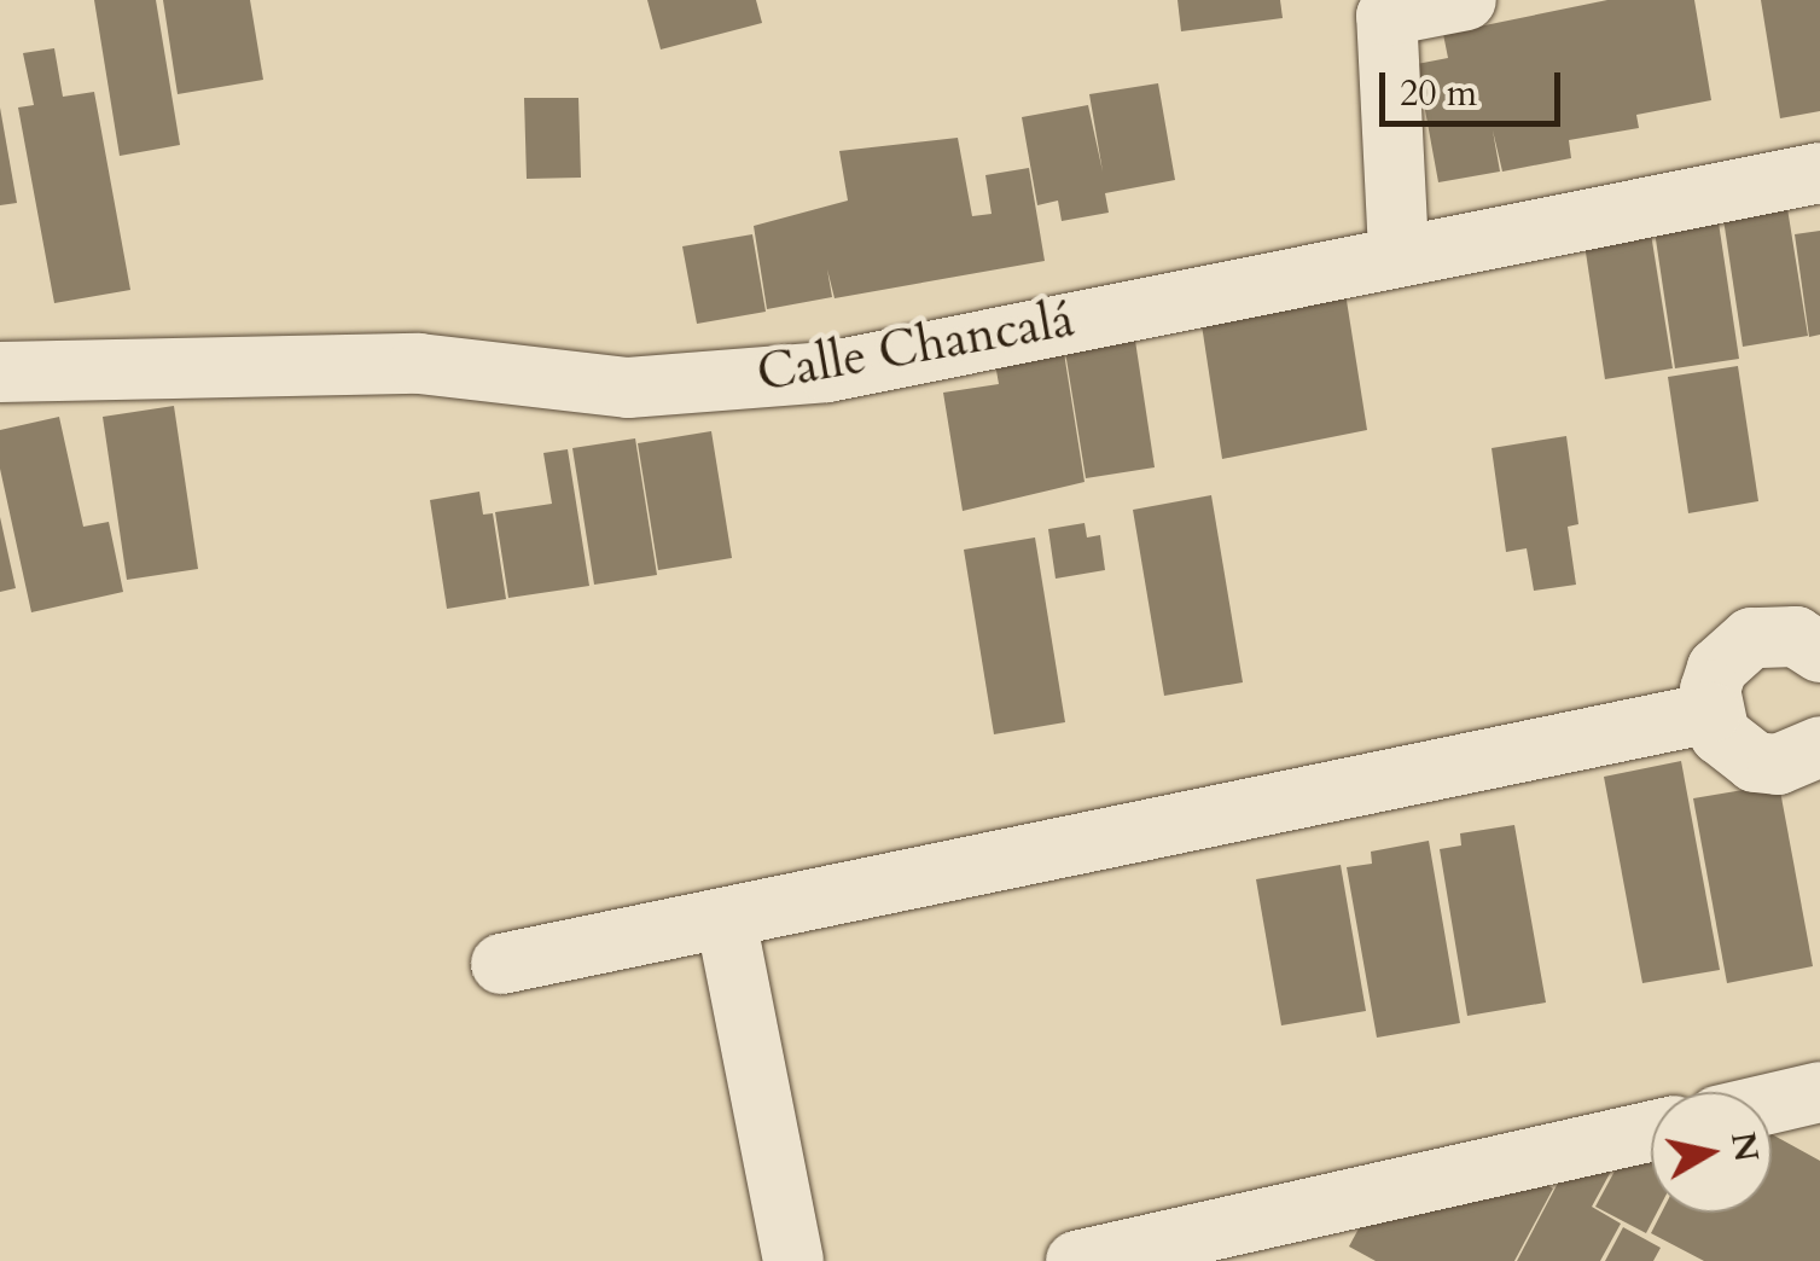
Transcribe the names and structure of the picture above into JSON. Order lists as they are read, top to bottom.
{
  "streets": {
    "street": ["Calle Chancalá"]
  },
  "scale_bar": "20 m",
  "north": "right"
}
